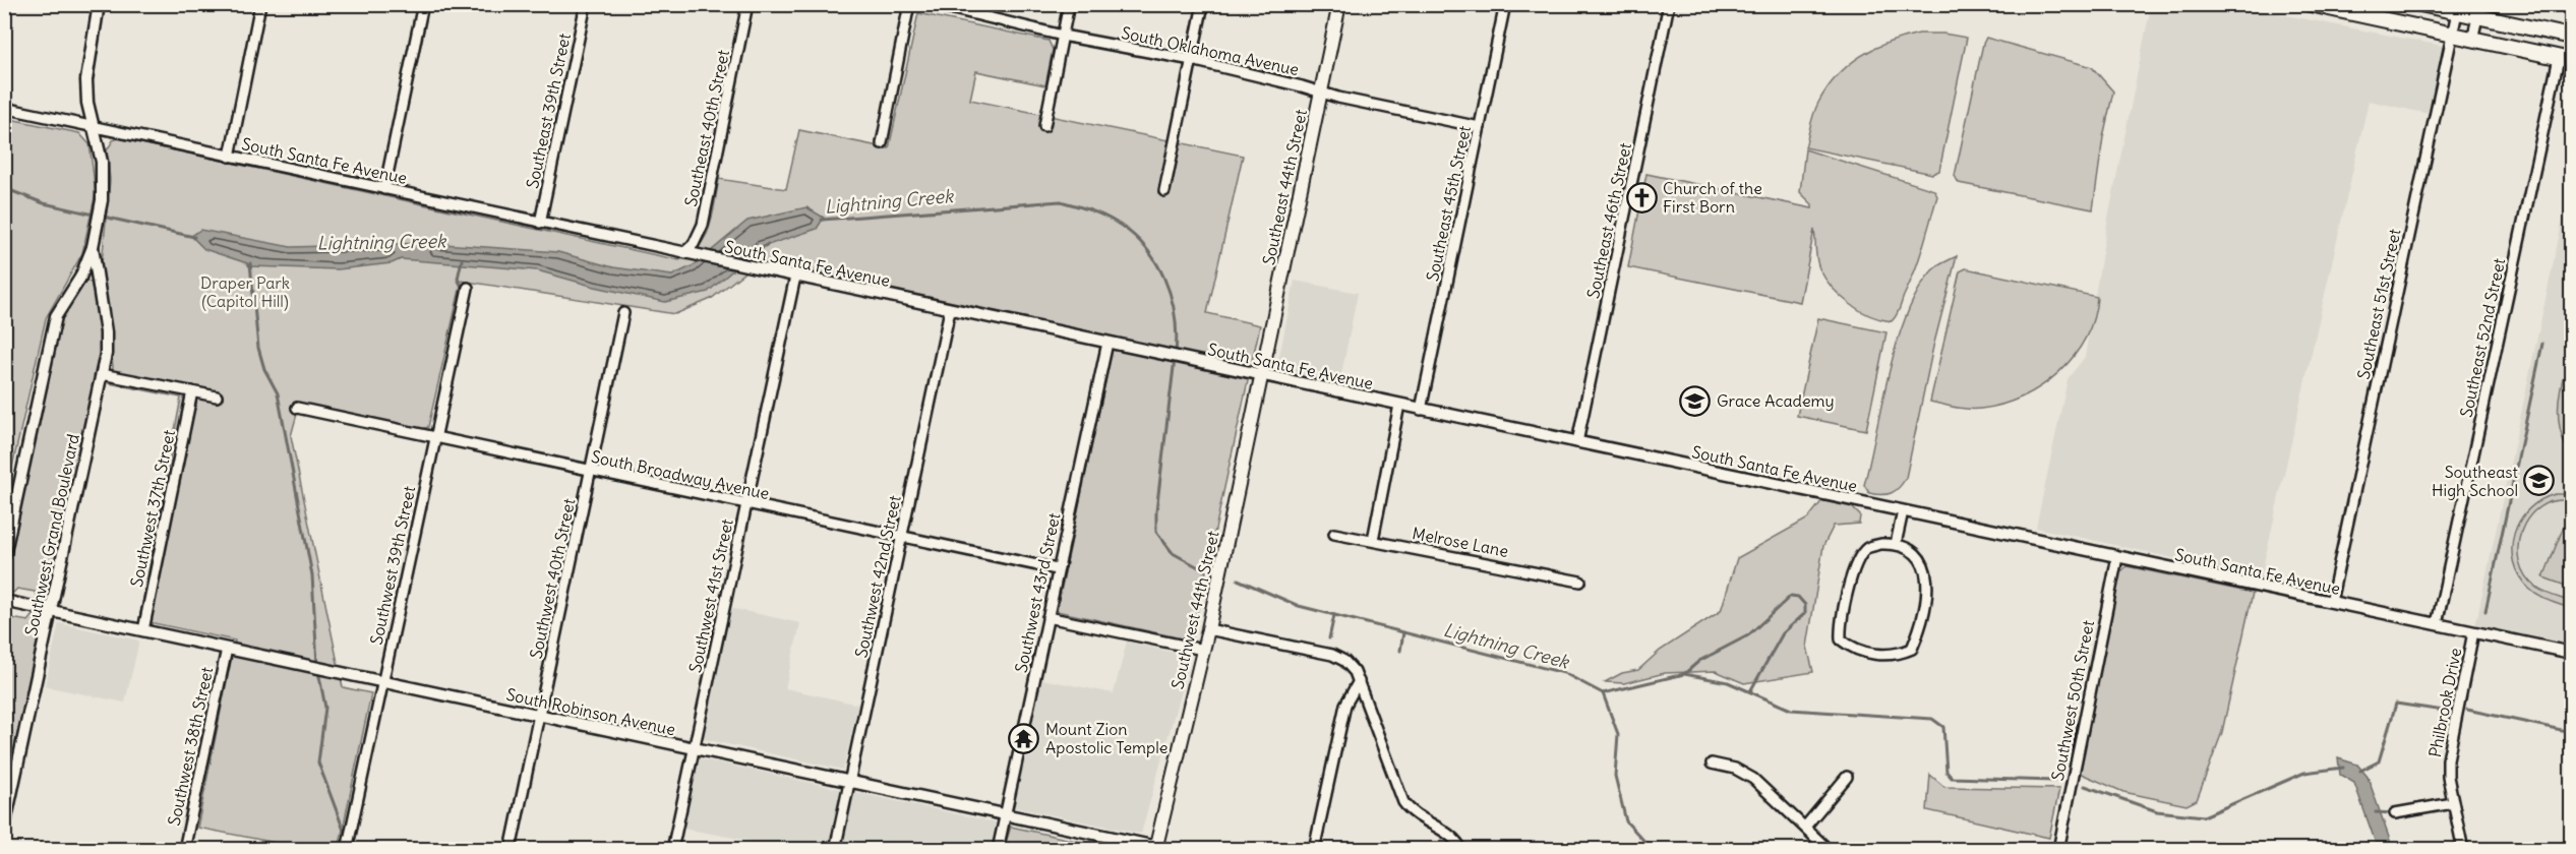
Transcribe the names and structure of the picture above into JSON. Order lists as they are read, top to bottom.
{
  "streets": {
    "main road": ["Southeast 44th Street", "Southwest 44th Street"],
    "street": [
      "South Oklahoma Avenue",
      "Southeast 39th Street",
      "Southeast 40th Street",
      "South Santa Fe Avenue",
      "Southeast 45th Street",
      "Southeast 46th Street",
      "Southeast 51st Street",
      "Southeast 52nd Street",
      "South Broadway Avenue",
      "Southwest 37th Street",
      "Southwest Grand Boulevard",
      "Melrose Lane",
      "Southwest 39th Street",
      "Southwest 42nd Street",
      "Southwest 40th Street",
      "Southwest 43rd Street",
      "Southwest 41st Street",
      "Southwest 50th Street",
      "Philbrook Drive",
      "South Robinson Avenue",
      "Southwest 38th Street"
    ]
  },
  "crossings": [
    ["South Oklahoma Avenue", "Southeast 44th Street"],
    ["South Oklahoma Avenue", "Southeast 45th Street"],
    ["Southeast 39th Street", "South Santa Fe Avenue"],
    ["Southeast 40th Street", "South Santa Fe Avenue"],
    ["South Santa Fe Avenue", "Southeast 44th Street"],
    ["South Santa Fe Avenue", "Southeast 45th Street"],
    ["South Santa Fe Avenue", "Southeast 46th Street"],
    ["South Santa Fe Avenue", "Southeast 51st Street"],
    ["South Santa Fe Avenue", "Southeast 52nd Street"],
    ["South Santa Fe Avenue", "Southwest Grand Boulevard"],
    ["South Santa Fe Avenue", "Southwest 42nd Street"],
    ["South Santa Fe Avenue", "Southwest 43rd Street"],
    ["South Santa Fe Avenue", "Southwest 41st Street"],
    ["South Santa Fe Avenue", "Southwest 44th Street"],
    ["South Santa Fe Avenue", "Southwest 50th Street"],
    ["South Santa Fe Avenue", "Philbrook Drive"],
    ["Southeast 44th Street", "Southwest 44th Street"],
    ["South Broadway Avenue", "Southwest 39th Street"],
    ["South Broadway Avenue", "Southwest 42nd Street"],
    ["South Broadway Avenue", "Southwest 40th Street"],
    ["South Broadway Avenue", "Southwest 43rd Street"],
    ["South Broadway Avenue", "Southwest 41st Street"],
    ["Southwest 37th Street", "South Robinson Avenue"],
    ["Southwest Grand Boulevard", "South Robinson Avenue"],
    ["Southwest 39th Street", "South Robinson Avenue"],
    ["Southwest 42nd Street", "South Robinson Avenue"],
    ["Southwest 40th Street", "South Robinson Avenue"],
    ["Southwest 43rd Street", "South Robinson Avenue"],
    ["Southwest 41st Street", "South Robinson Avenue"],
    ["Southwest 44th Street", "South Robinson Avenue"],
    ["South Robinson Avenue", "Southwest 38th Street"]
  ],
  "water": ["Lightning Creek"],
  "parks": ["Draper Park (Capitol Hill)"],
  "places": {
    "church": ["Church of the First Born"],
    "school or university": ["Grace Academy", "Southeast High School"],
    "temple": ["Mount Zion Apostolic Temple"]
  }
}
